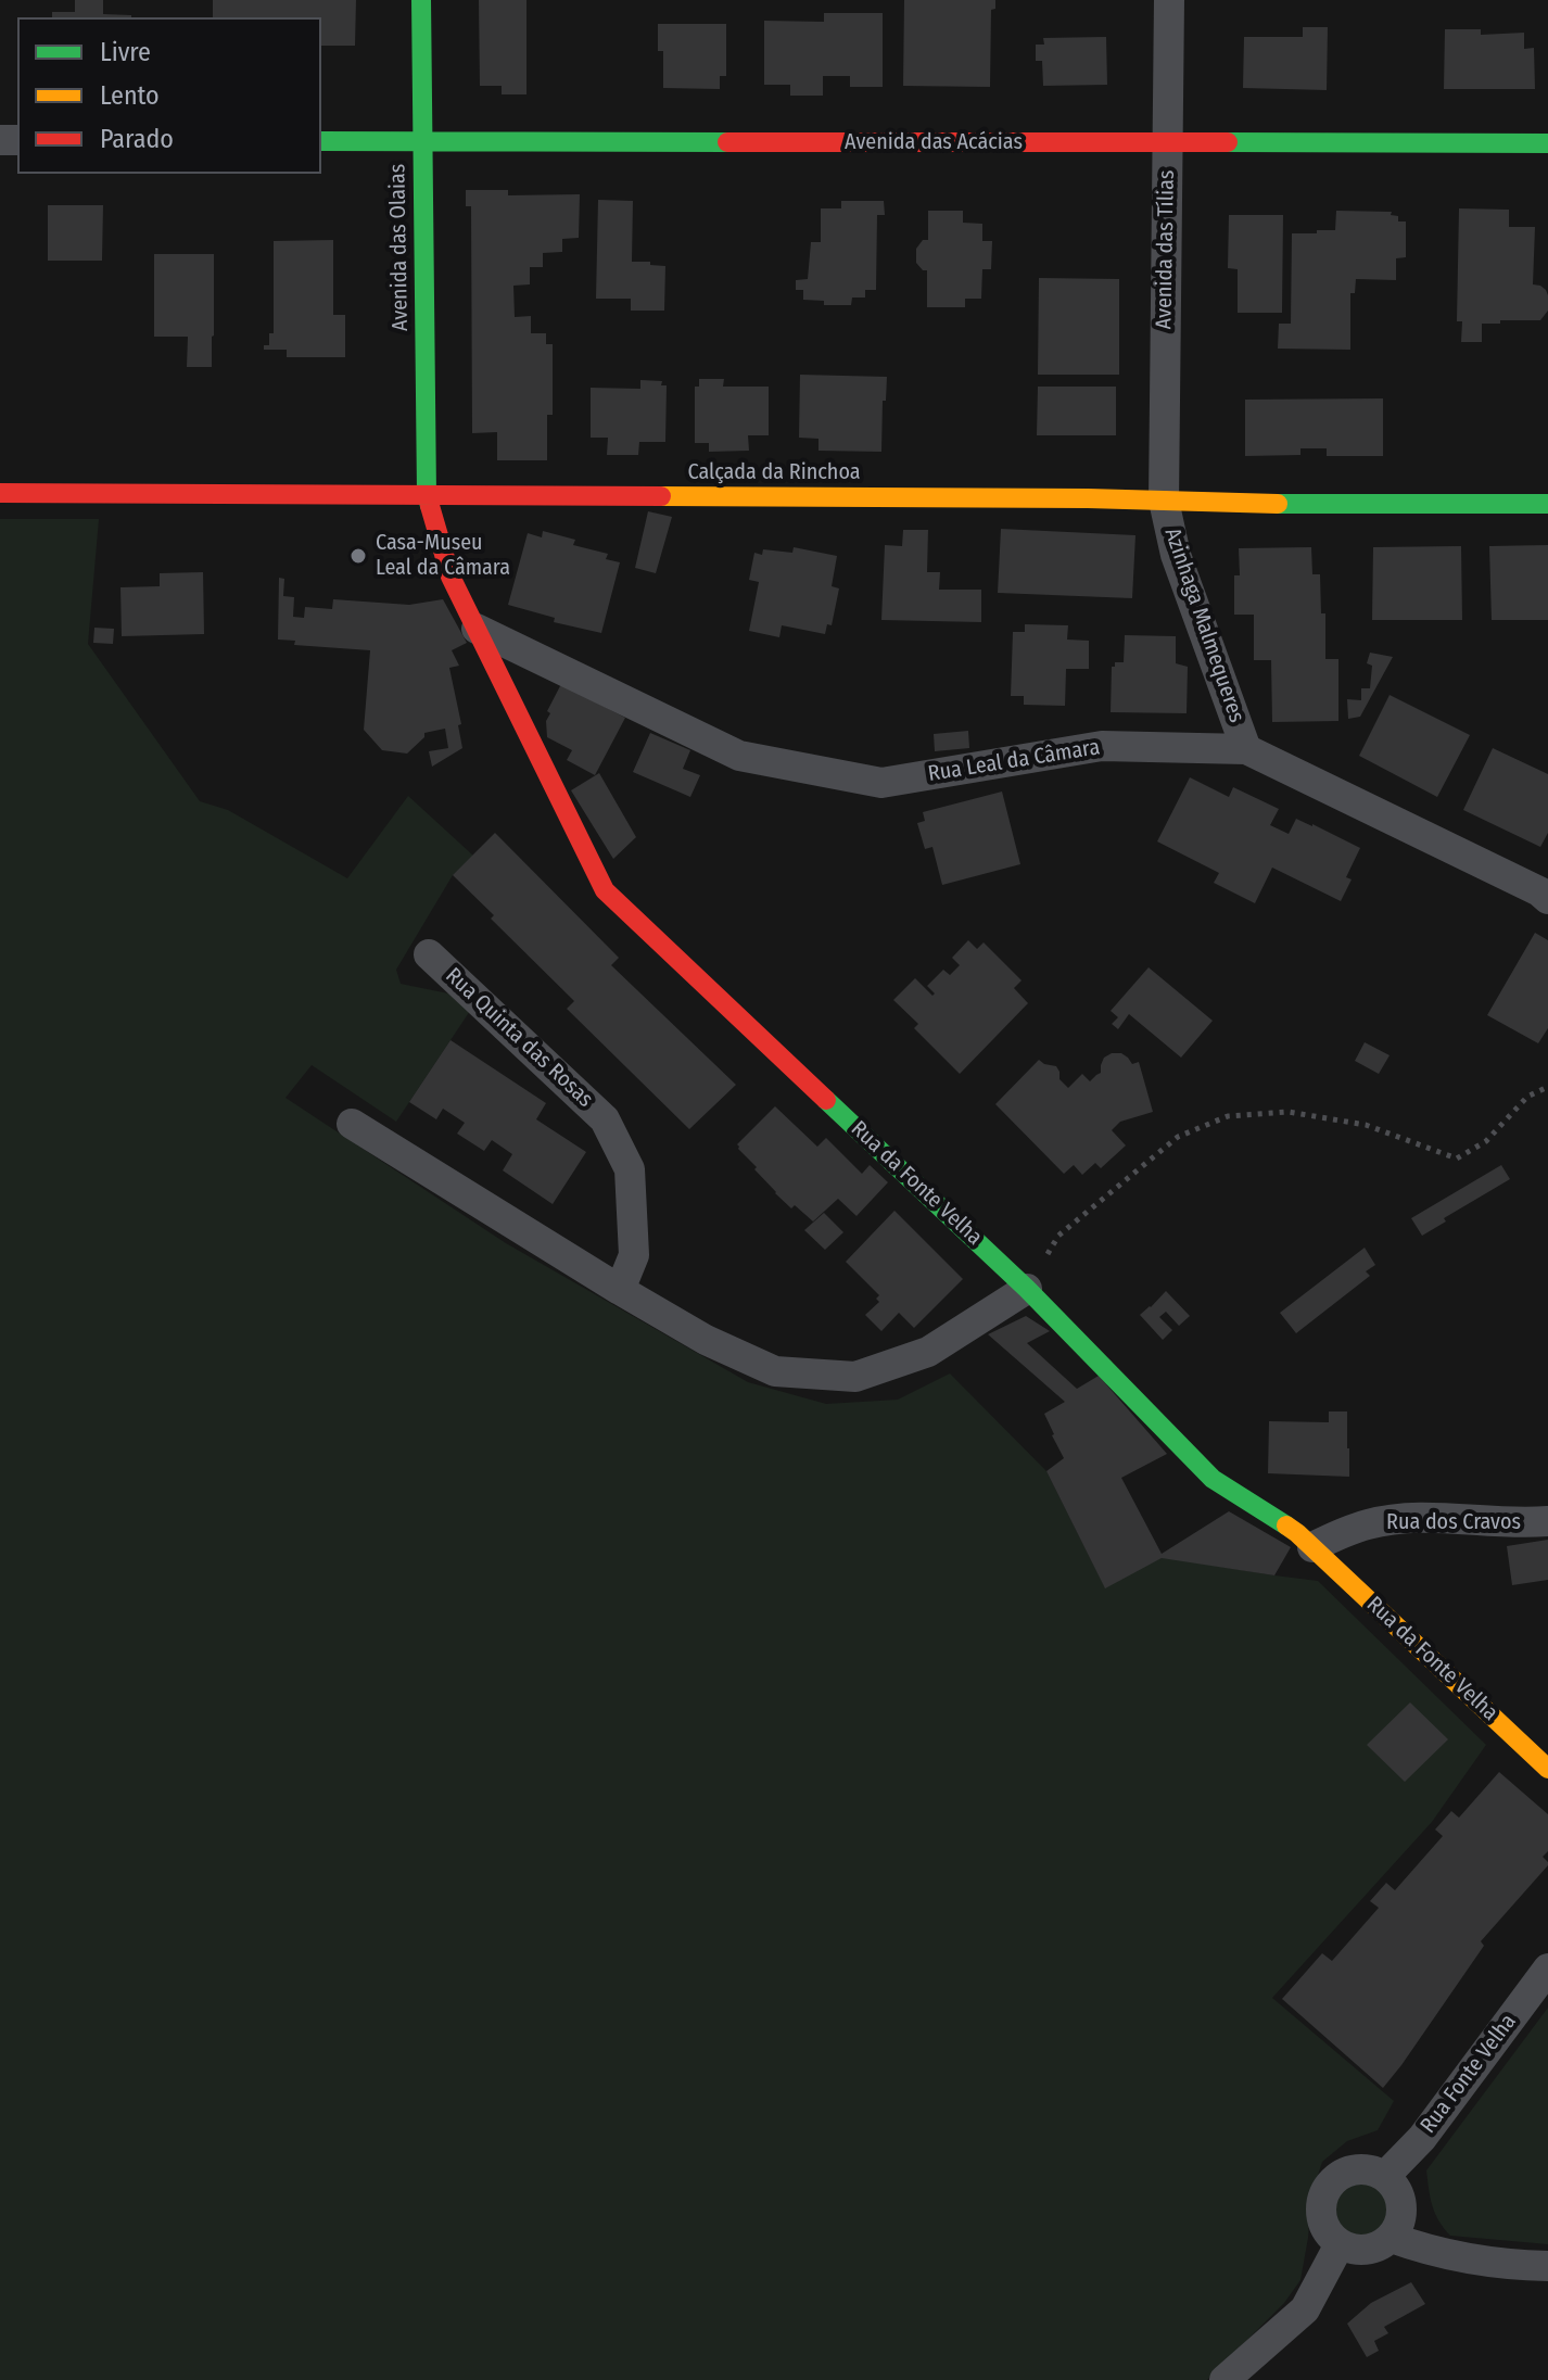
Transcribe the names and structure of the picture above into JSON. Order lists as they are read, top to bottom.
{
  "streets": {
    "street": [
      "Avenida das Acácias",
      "Avenida das Olaias",
      "Avenida das Tílias",
      "Calçada da Rinchoa",
      "Azinhaga Malmequeres",
      "Rua Leal da Câmara",
      "Rua Quinta das Rosas",
      "Rua da Fonte Velha",
      "Rua dos Cravos",
      "Rua Fonte Velha"
    ]
  },
  "crossings": [
    ["Avenida das Acácias", "Avenida das Olaias"],
    ["Avenida das Acácias", "Avenida das Tílias"],
    ["Avenida das Olaias", "Calçada da Rinchoa"],
    ["Avenida das Olaias", "Rua da Fonte Velha"],
    ["Avenida das Tílias", "Calçada da Rinchoa"],
    ["Avenida das Tílias", "Azinhaga Malmequeres"],
    ["Calçada da Rinchoa", "Azinhaga Malmequeres"],
    ["Calçada da Rinchoa", "Rua da Fonte Velha"],
    ["Azinhaga Malmequeres", "Rua Leal da Câmara"],
    ["Rua Leal da Câmara", "Rua da Fonte Velha"],
    ["Rua da Fonte Velha", "Rua dos Cravos"]
  ],
  "places": ["Casa-Museu Leal da Câmara"],
  "legend": ["Livre", "Lento", "Parado"]
}
